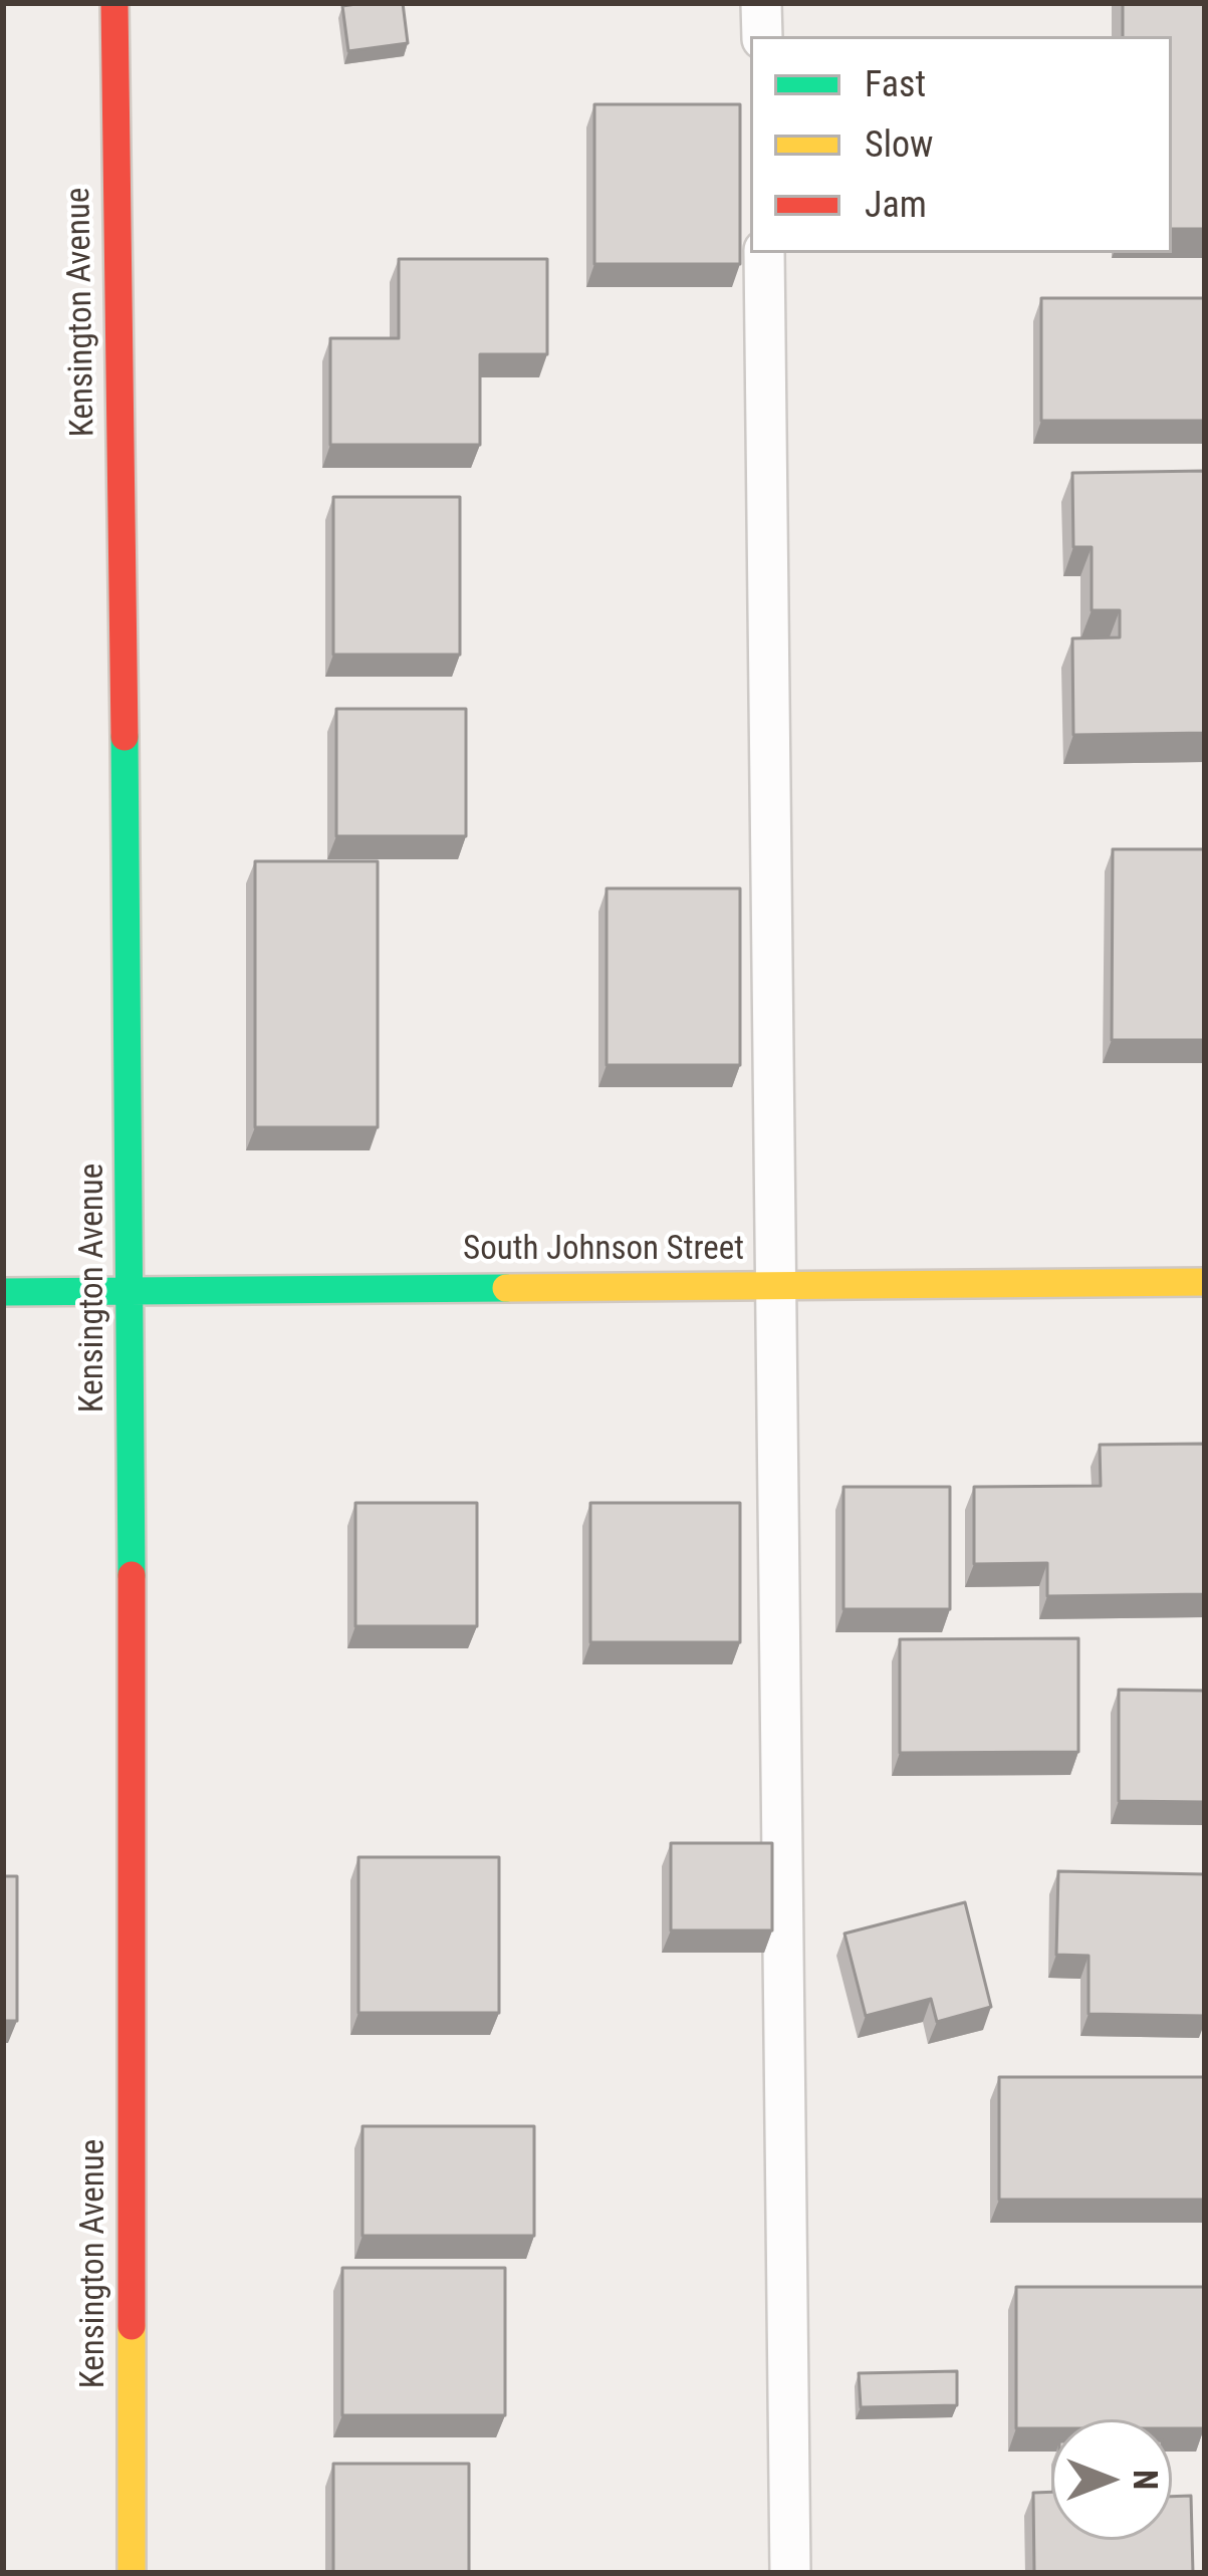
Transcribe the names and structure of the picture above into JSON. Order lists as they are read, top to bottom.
{
  "streets": {
    "street": ["Kensington Avenue", "South Johnson Street"]
  },
  "crossings": [
    ["Kensington Avenue", "South Johnson Street"]
  ],
  "legend": ["Fast", "Slow", "Jam"],
  "north": "right"
}
